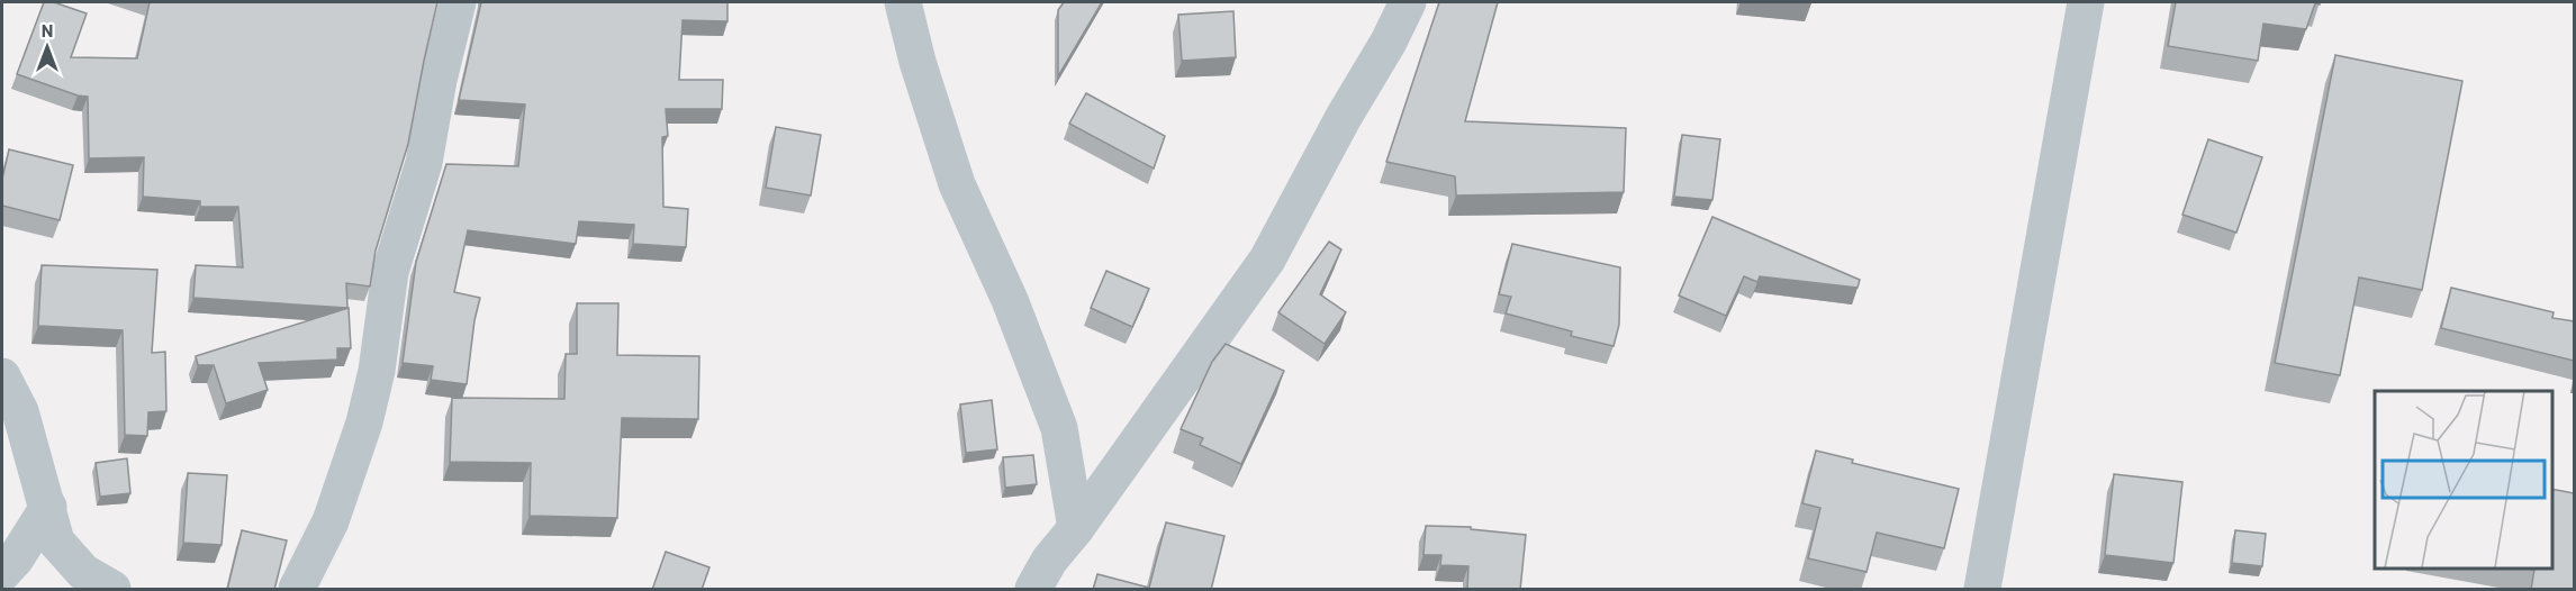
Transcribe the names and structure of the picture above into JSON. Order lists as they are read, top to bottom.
{
  "north": "top"
}
